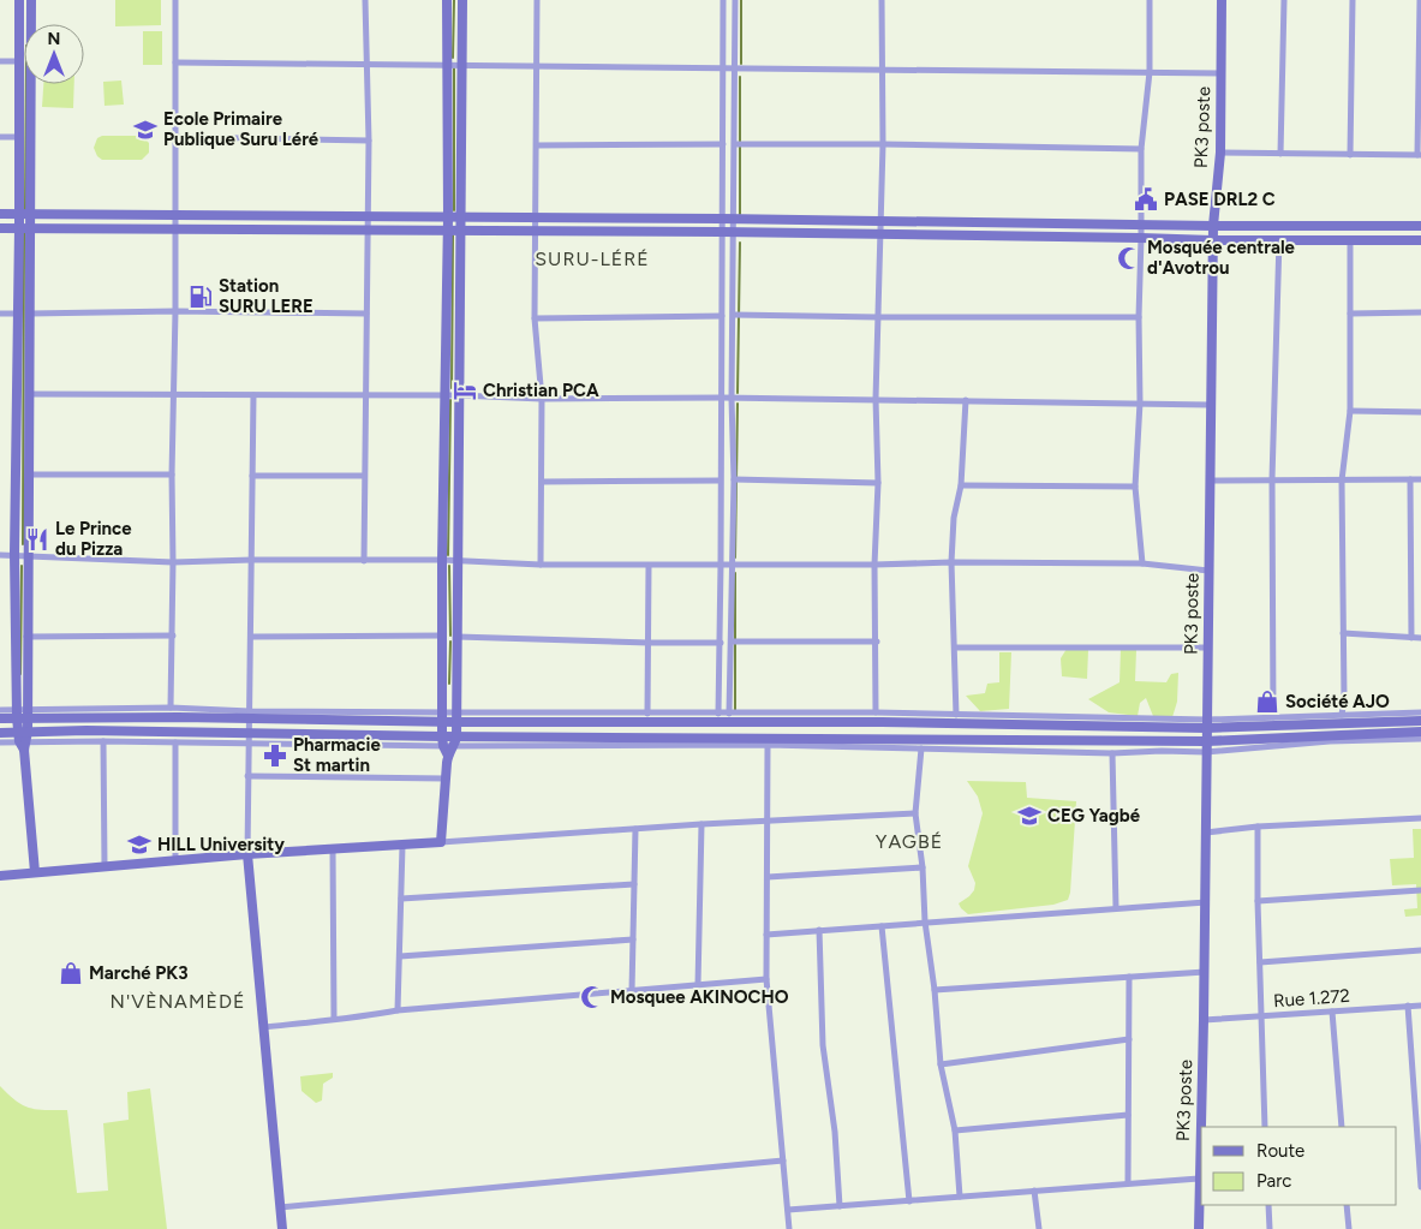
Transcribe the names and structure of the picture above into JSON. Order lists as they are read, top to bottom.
{
  "streets": {
    "street": ["PK3 poste", "Rue 1.272"]
  },
  "crossings": [
    ["PK3 poste", "Rue 1.272"]
  ],
  "districts": ["SURU-LÉRÉ", "YAGBÉ", "N'VÈNAMÈDÉ"],
  "places": {
    "school or university": ["Ecole Primaire Publique Suru Léré", "CEG Yagbé", "HILL University"],
    "public building": ["PASE DRL2 C"],
    "mosque": ["Mosquée centrale d'Avotrou", "Mosquee AKINOCHO"],
    "fuel station": ["Station SURU LERE"],
    "hotel": ["Christian PCA"],
    "restaurant": ["Le Prince du Pizza"],
    "shop": ["Société AJO", "Marché PK3"],
    "pharmacy": ["Pharmacie St martin"]
  },
  "legend": ["Route", "Parc"],
  "north": "top"
}
